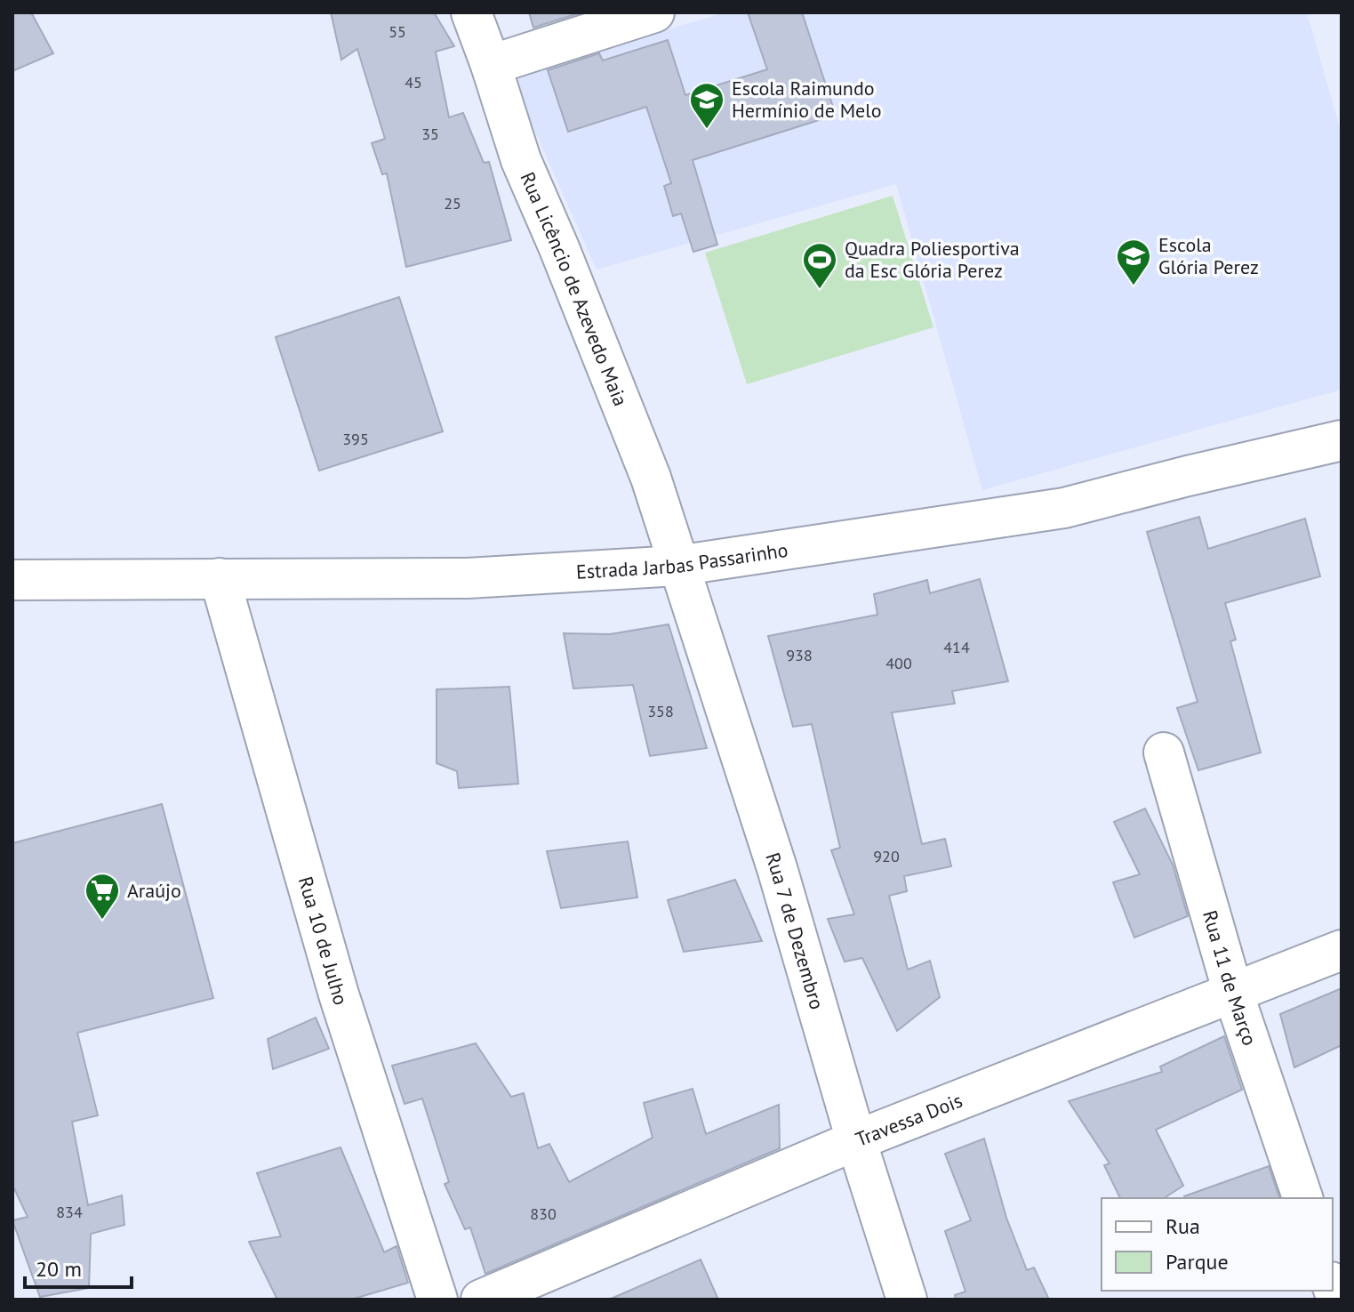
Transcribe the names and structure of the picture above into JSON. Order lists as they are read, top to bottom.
{
  "streets": {
    "street": [
      "Rua Licêncio de Azevedo Maia",
      "Estrada Jarbas Passarinho",
      "Rua 7 de Dezembro",
      "Rua 10 de Julho",
      "Rua 11 de Março",
      "Travessa Dois"
    ]
  },
  "crossings": [
    ["Rua Licêncio de Azevedo Maia", "Estrada Jarbas Passarinho"],
    ["Rua Licêncio de Azevedo Maia", "Rua 7 de Dezembro"],
    ["Estrada Jarbas Passarinho", "Rua 7 de Dezembro"],
    ["Estrada Jarbas Passarinho", "Rua 10 de Julho"],
    ["Rua 7 de Dezembro", "Travessa Dois"],
    ["Rua 11 de Março", "Travessa Dois"]
  ],
  "places": {
    "school or university": ["Escola Raimundo Hermínio de Melo", "Escola Glória Perez"],
    "sports": ["Quadra Poliesportiva da Esc Glória Perez"],
    "supermarket": ["Araújo"]
  },
  "house_numbers": [
    "55",
    "45",
    "35",
    "25",
    "395",
    "414",
    "938",
    "400",
    "358",
    "920",
    "834",
    "830"
  ],
  "legend": ["Rua", "Parque"],
  "scale_bar": "20 m"
}
